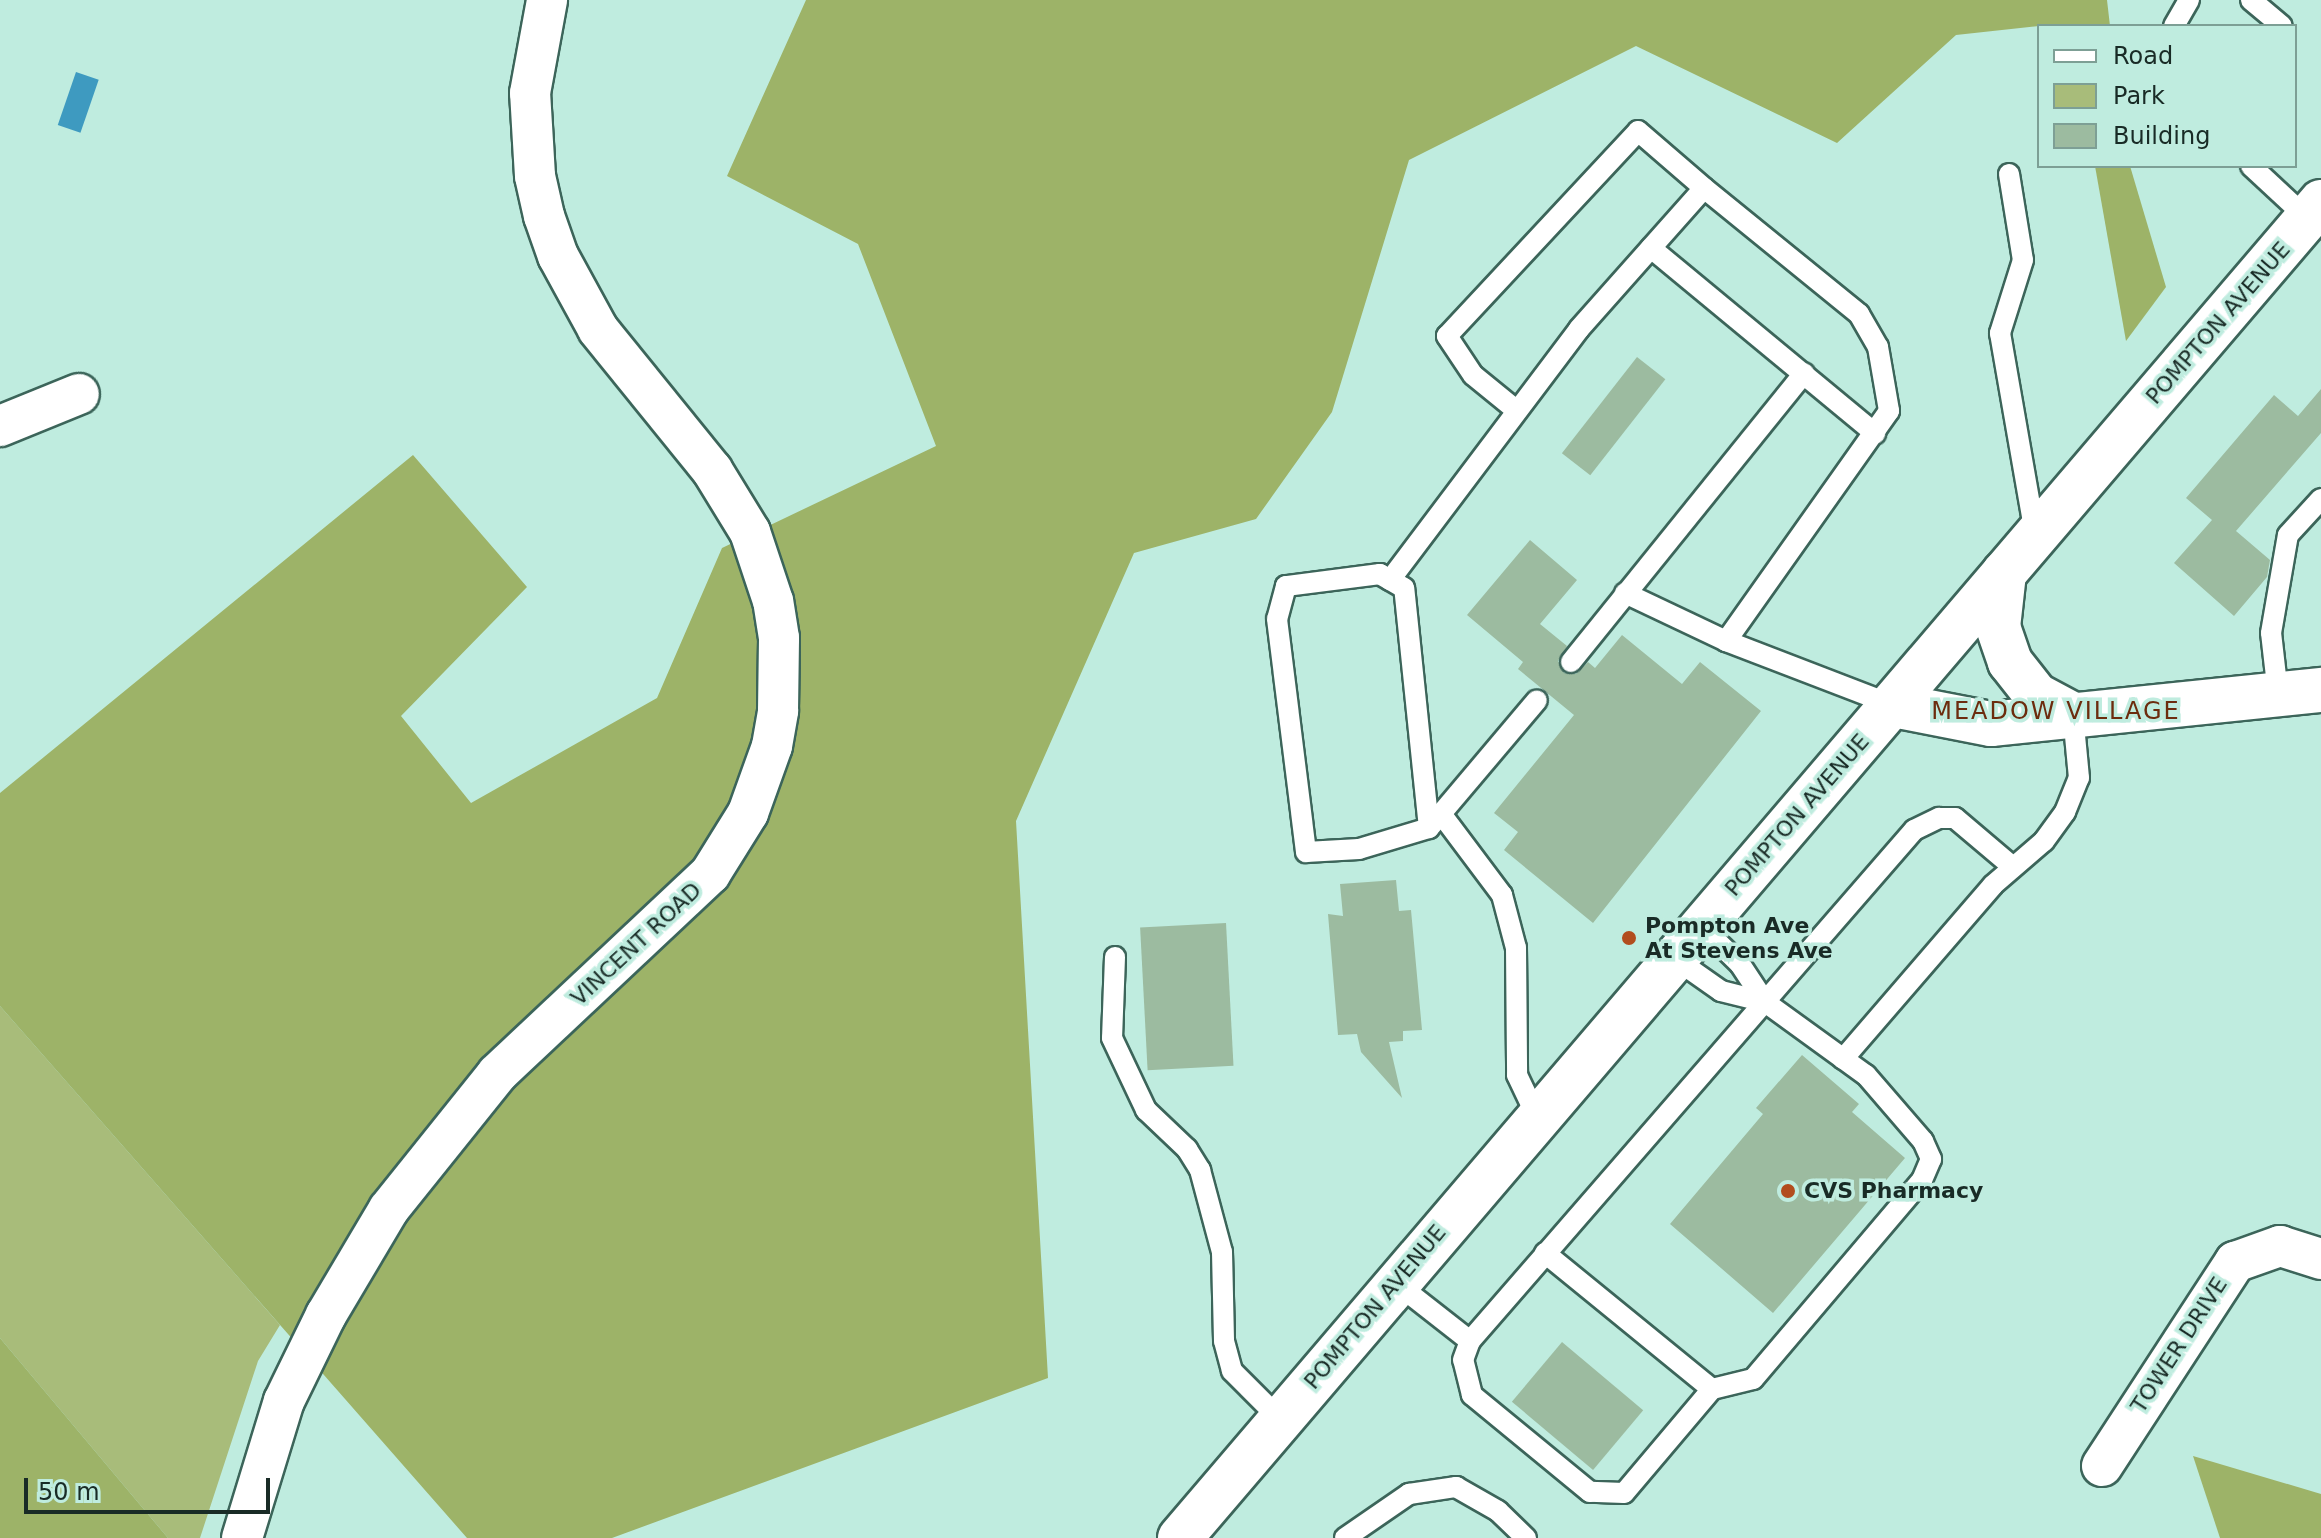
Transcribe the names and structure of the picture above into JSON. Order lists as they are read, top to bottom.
{
  "streets": {
    "main road": ["POMPTON AVENUE"],
    "street": ["VINCENT ROAD", "TOWER DRIVE"]
  },
  "districts": ["MEADOW VILLAGE"],
  "places": ["Pompton Ave At Stevens Ave", "CVS Pharmacy"],
  "legend": ["Road", "Park", "Building"],
  "scale_bar": "50 m"
}
